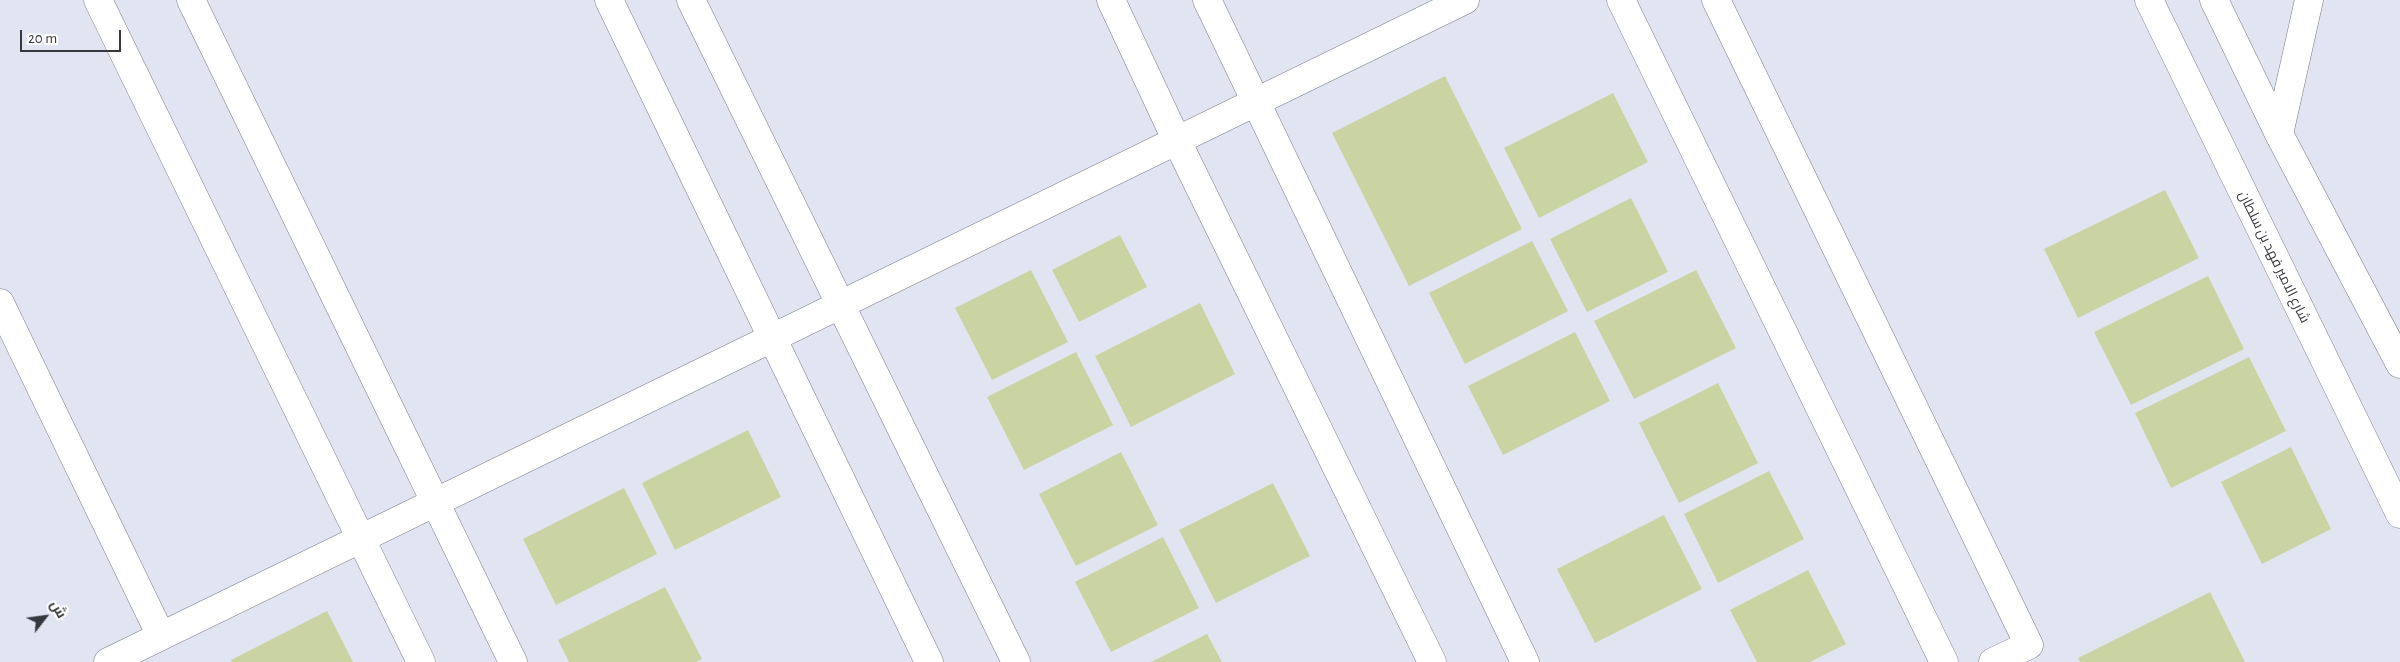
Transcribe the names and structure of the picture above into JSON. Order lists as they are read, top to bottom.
{
  "streets": {
    "street": ["شارع الامير فهد بن سلطان"]
  },
  "scale_bar": "20 m",
  "north": "top right"
}
